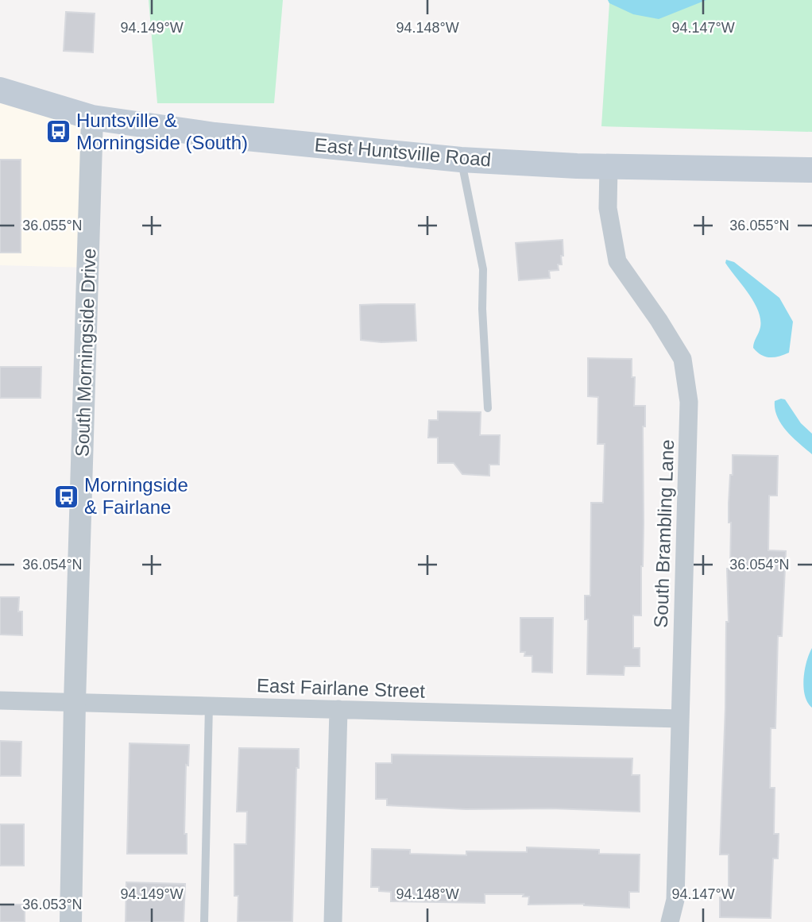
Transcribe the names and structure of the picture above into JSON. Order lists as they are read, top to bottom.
{
  "streets": {
    "main road": ["East Huntsville Road"],
    "street": ["South Morningside Drive", "South Brambling Lane", "East Fairlane Street"]
  },
  "crossings": [
    ["East Huntsville Road", "South Morningside Drive"],
    ["East Huntsville Road", "South Brambling Lane"],
    ["South Morningside Drive", "East Fairlane Street"],
    ["South Brambling Lane", "East Fairlane Street"]
  ],
  "places": {
    "bus stop": ["Huntsville & Morningside (South)", "Morningside & Fairlane"]
  },
  "coordinates": [
    "94.149°W",
    "94.148°W",
    "94.147°W",
    "36.055°N",
    "36.054°N",
    "36.053°N"
  ]
}
